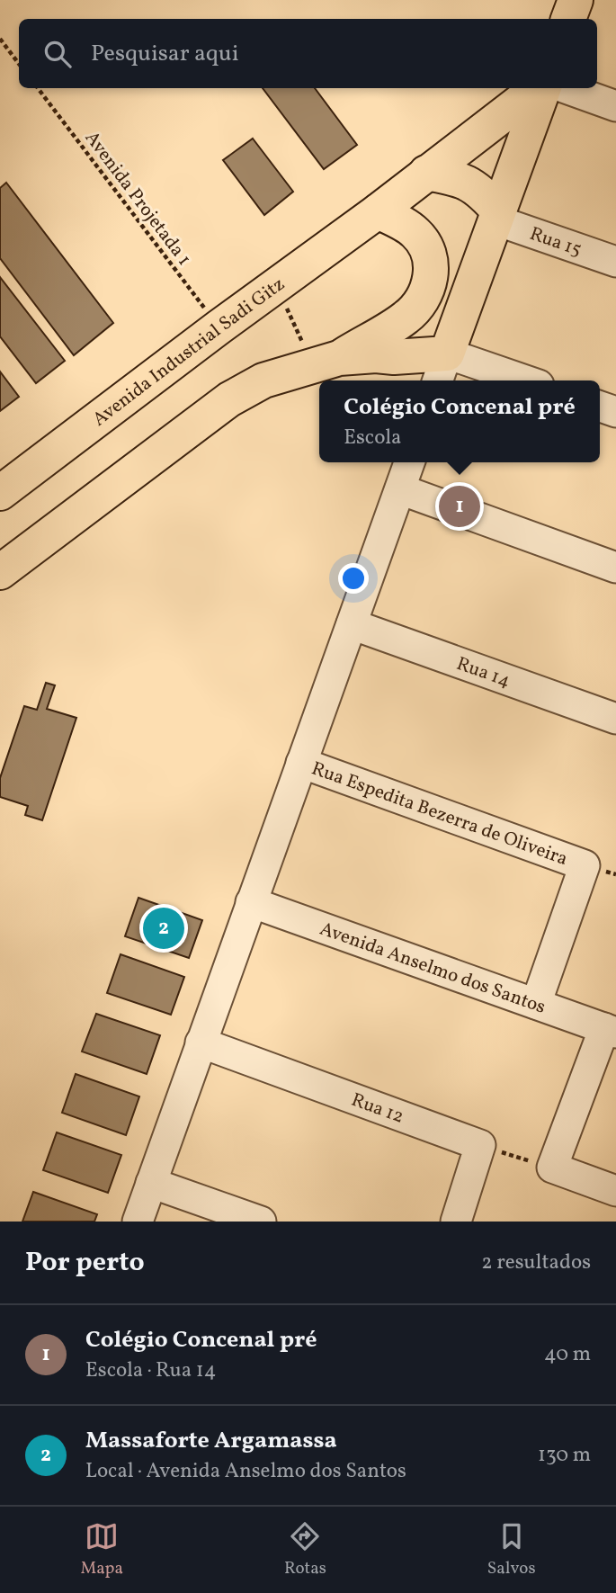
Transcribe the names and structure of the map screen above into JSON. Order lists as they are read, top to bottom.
{
  "streets": {
    "main road": ["Avenida Industrial Sadi Gitz"],
    "street": [
      "Rua 15",
      "Rua 14",
      "Rua Espedita Bezerra de Oliveira",
      "Avenida Anselmo dos Santos",
      "Rua 12"
    ],
    "path": ["Avenida Projetada 1"]
  },
  "crossings": [
    ["Avenida Projetada 1", "Avenida Industrial Sadi Gitz"],
    ["Rua Espedita Bezerra de Oliveira", "Avenida Anselmo dos Santos"]
  ],
  "page": {
    "search": "Pesquisar aqui",
    "popup": ["Colégio Concenal pré", "Escola"],
    "pins": ["1", "2"],
    "heading": ["Por perto", "2 resultados"],
    "list": [
      {
        "mark": "1",
        "name": "Colégio Concenal pré",
        "note": "Escola · Rua 14",
        "value": "40 m"
      },
      {
        "mark": "2",
        "name": "Massaforte Argamassa",
        "note": "Local · Avenida Anselmo dos Santos",
        "value": "130 m"
      }
    ],
    "nav": ["Mapa", "Rotas", "Salvos"]
  }
}
